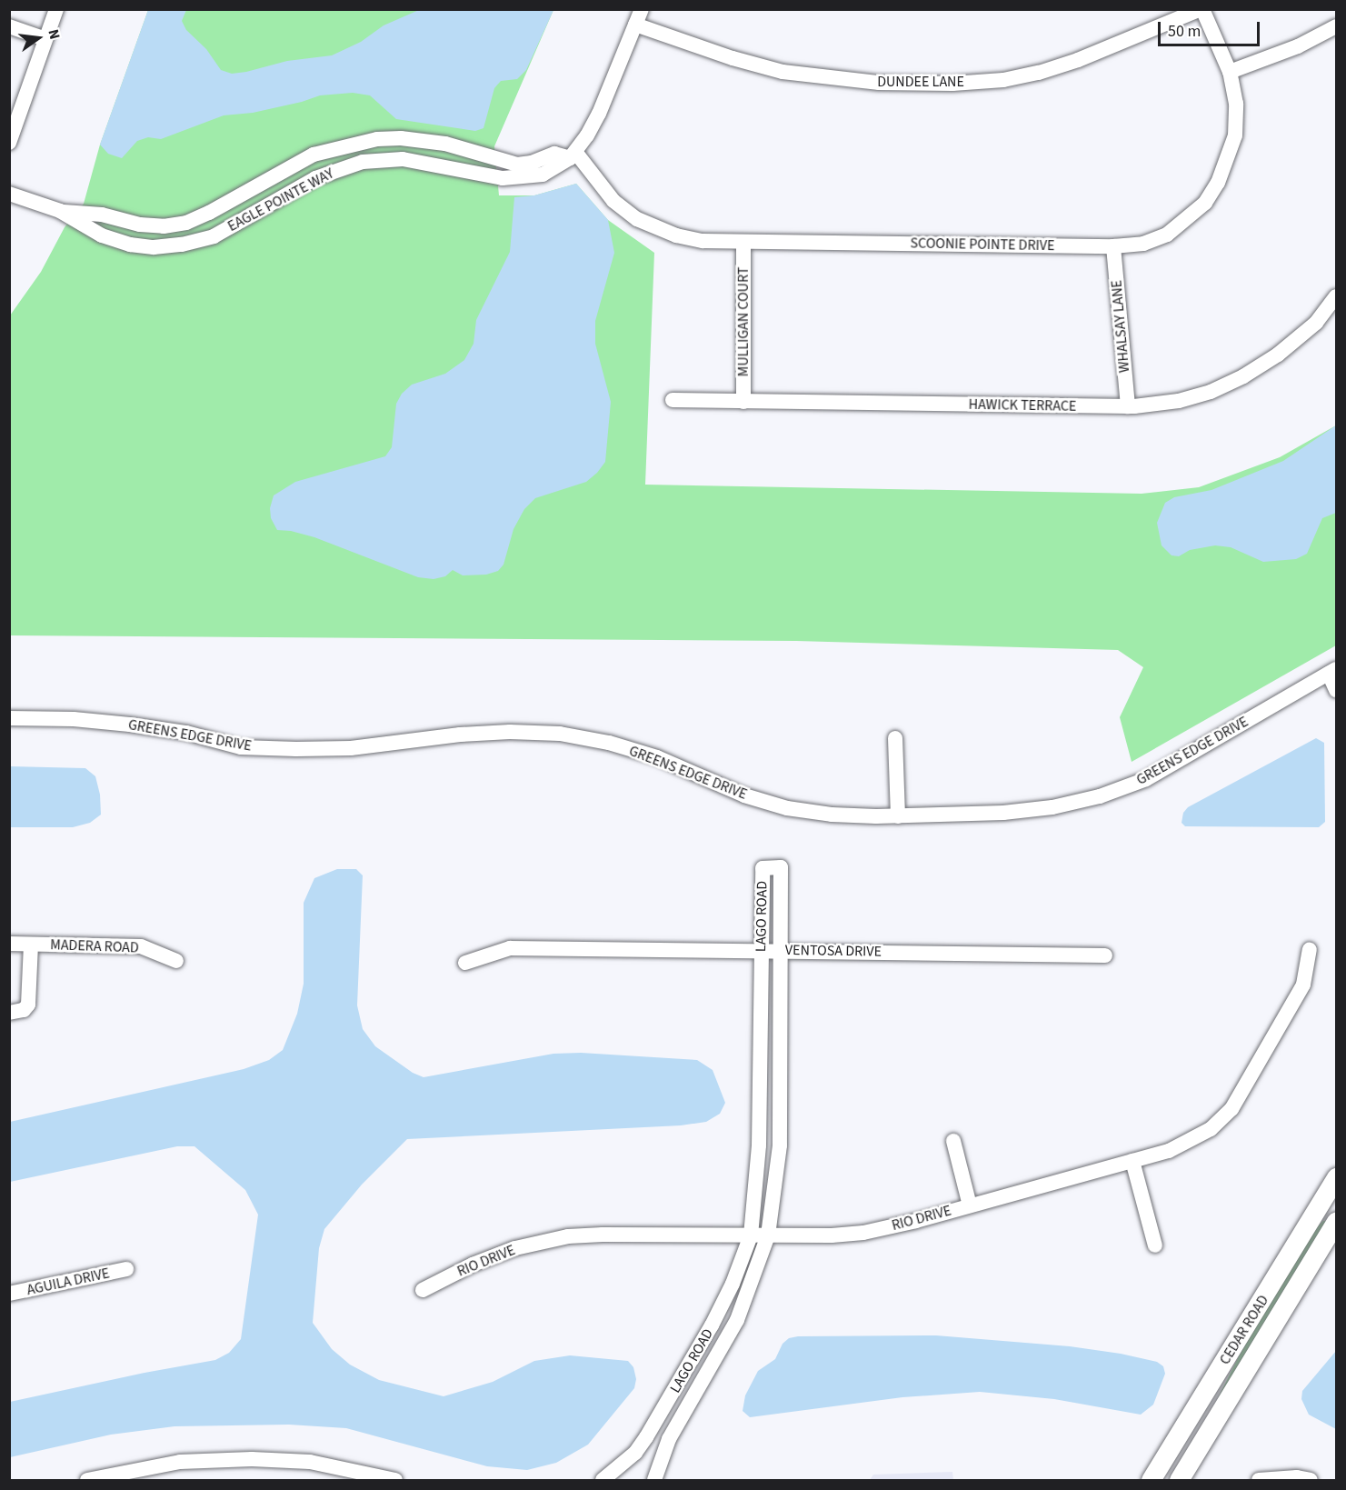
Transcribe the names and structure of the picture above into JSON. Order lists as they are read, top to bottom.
{
  "streets": {
    "main road": ["CEDAR ROAD"],
    "street": [
      "DUNDEE LANE",
      "EAGLE POINTE WAY",
      "SCOONIE POINTE DRIVE",
      "MULLIGAN COURT",
      "WHALSAY LANE",
      "HAWICK TERRACE",
      "GREENS EDGE DRIVE",
      "LAGO ROAD",
      "MADERA ROAD",
      "VENTOSA DRIVE",
      "RIO DRIVE",
      "AGUILA DRIVE"
    ]
  },
  "crossings": [
    ["DUNDEE LANE", "EAGLE POINTE WAY"],
    ["DUNDEE LANE", "SCOONIE POINTE DRIVE"],
    ["EAGLE POINTE WAY", "SCOONIE POINTE DRIVE"],
    ["SCOONIE POINTE DRIVE", "MULLIGAN COURT"],
    ["SCOONIE POINTE DRIVE", "WHALSAY LANE"],
    ["MULLIGAN COURT", "HAWICK TERRACE"],
    ["WHALSAY LANE", "HAWICK TERRACE"],
    ["LAGO ROAD", "VENTOSA DRIVE"],
    ["LAGO ROAD", "RIO DRIVE"]
  ],
  "scale_bar": "50 m",
  "north": "right"
}
